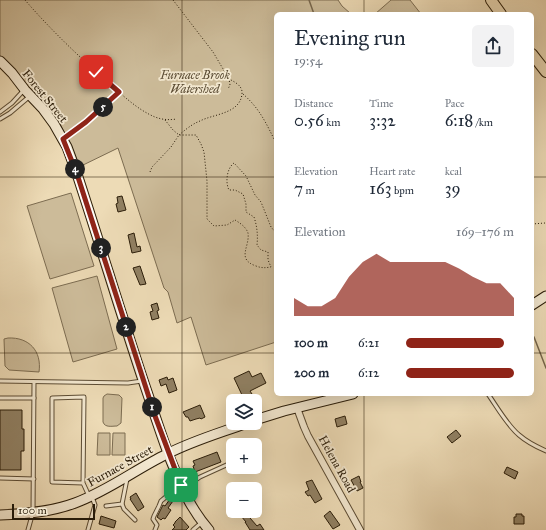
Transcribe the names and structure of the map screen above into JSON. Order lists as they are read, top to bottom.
{
  "streets": {
    "street": ["Forest Street", "Helena Road", "Furnace Street"]
  },
  "crossings": [
    ["Forest Street", "Furnace Street"]
  ],
  "parks": ["Furnace Brook Watershed"],
  "scale_bar": "100 m",
  "page": {
    "heading": ["Evening run", "19:54"],
    "stats": [
      ["Distance", "0.56 km"],
      ["Time", "3:32"],
      ["Pace", "6:18 /km"],
      ["Elevation", "7 m"],
      ["Heart rate", "163 bpm"],
      ["kcal", "39"]
    ],
    "pins": [
      "5",
      "4",
      "3",
      "2",
      "1"
    ],
    "chart": ["Elevation", "169–176 m"],
    "list": [
      {
        "name": "100 m",
        "note": "6:21"
      },
      {
        "name": "200 m",
        "note": "6:12"
      }
    ],
    "map_buttons": ["+", "−"],
    "scale": "100 m"
  }
}
